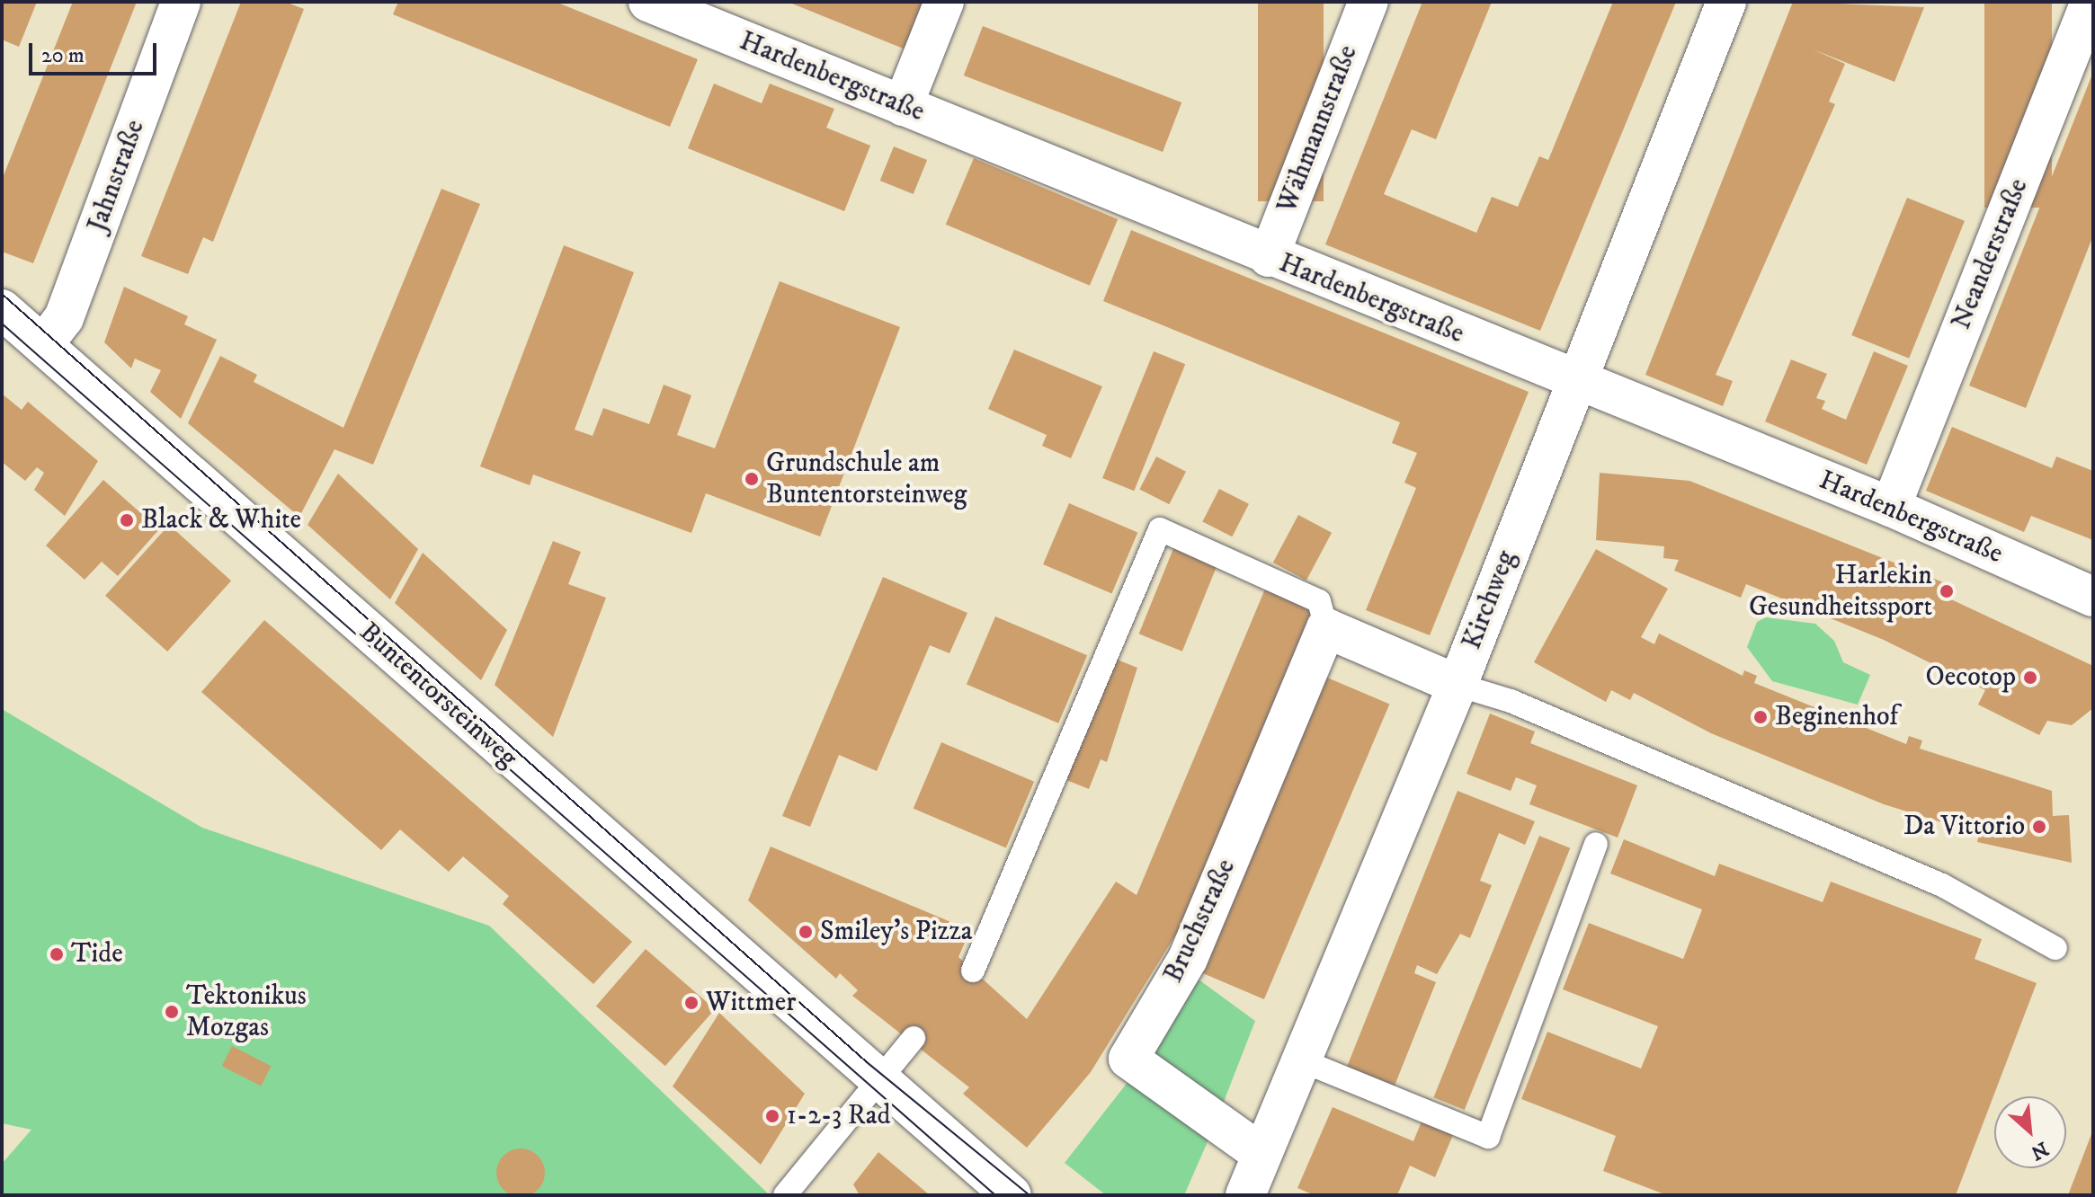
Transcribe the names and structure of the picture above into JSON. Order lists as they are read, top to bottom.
{
  "streets": {
    "street": [
      "Hardenbergstraße",
      "Wähmannstraße",
      "Jahnstraße",
      "Neanderstraße",
      "Kirchweg",
      "Buntentorsteinweg",
      "Bruchstraße"
    ]
  },
  "crossings": [
    ["Hardenbergstraße", "Wähmannstraße"],
    ["Hardenbergstraße", "Neanderstraße"],
    ["Hardenbergstraße", "Kirchweg"],
    ["Jahnstraße", "Buntentorsteinweg"],
    ["Kirchweg", "Bruchstraße"]
  ],
  "places": [
    "Grundschule am Buntentorsteinweg",
    "Black & White",
    "Harlekin Gesundheitssport",
    "Oecotop",
    "Beginenhof",
    "Da Vittorio",
    "Smiley's Pizza",
    "Tide",
    "Wittmer",
    "Tektonikus Mozgas",
    "1-2-3 Rad"
  ],
  "scale_bar": "20 m",
  "north": "bottom right"
}
